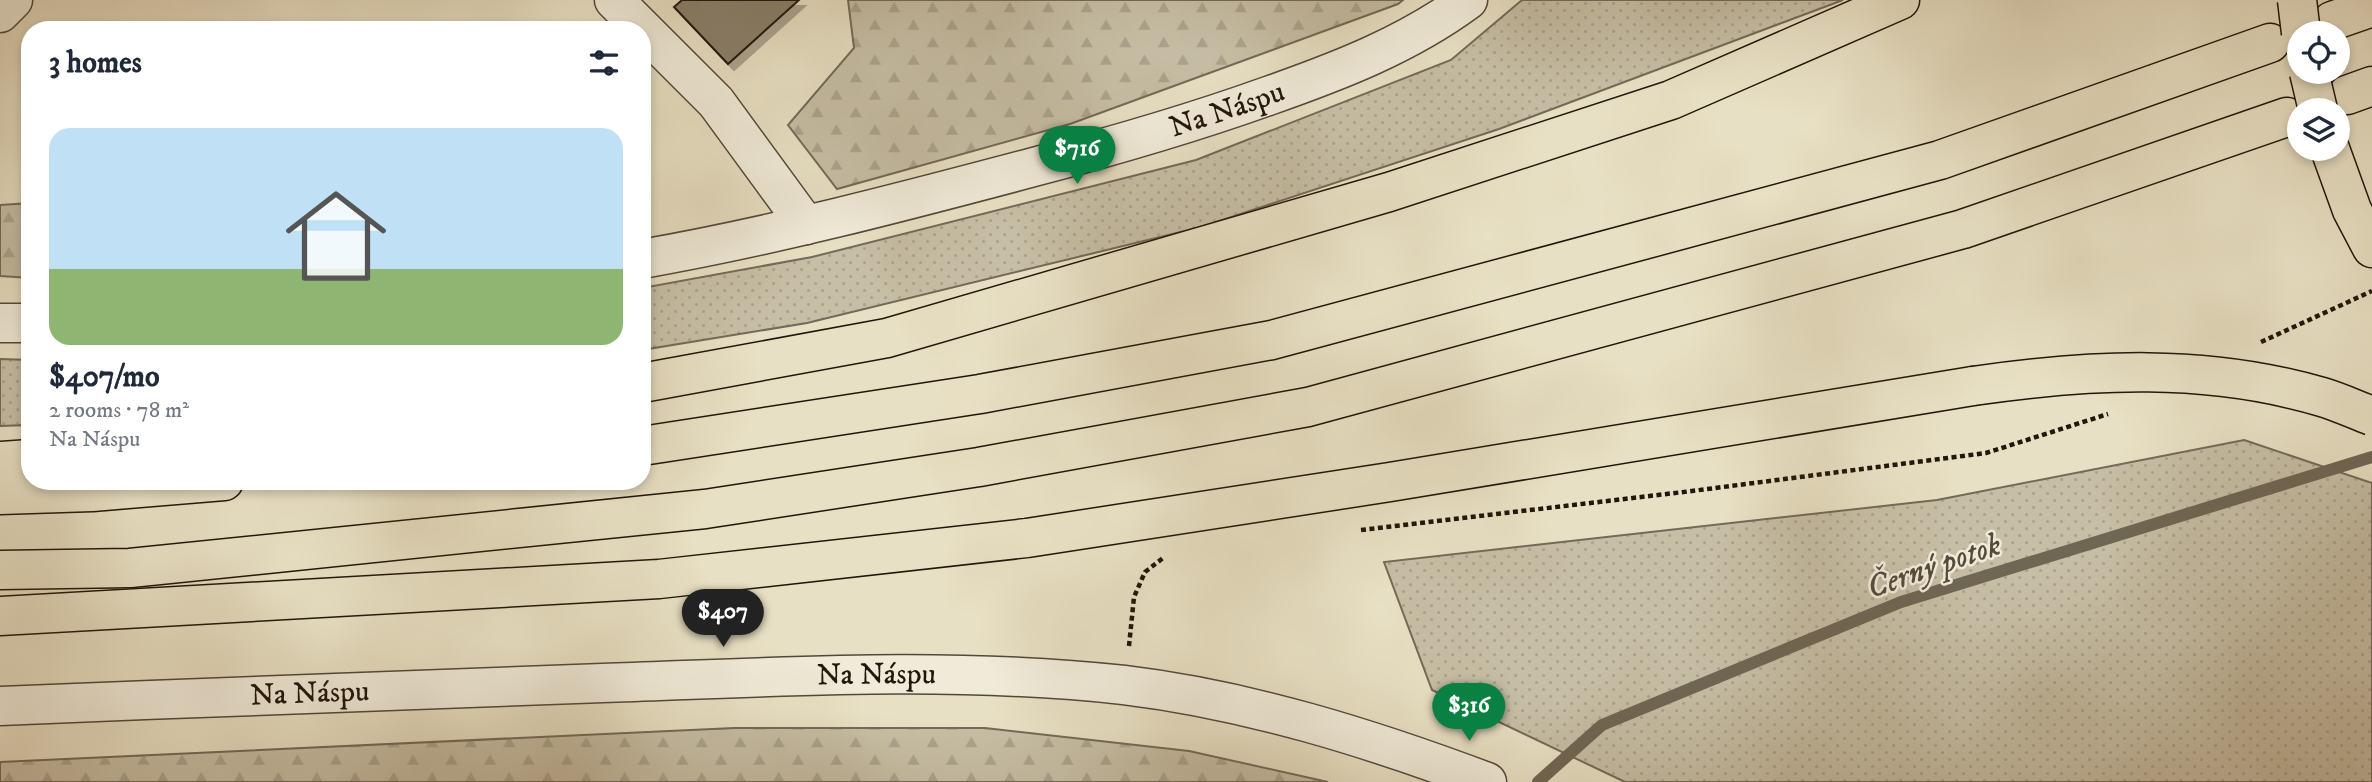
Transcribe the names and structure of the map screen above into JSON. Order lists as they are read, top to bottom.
{
  "streets": {
    "street": ["Na Náspu"]
  },
  "water": ["Černý potok"],
  "page": {
    "heading": "3 homes",
    "list": [
      {
        "name": "$407/mo",
        "note": "2 rooms · 78 m² · Na Náspu"
      }
    ],
    "price": ["$716", "$407", "$316"]
  }
}
